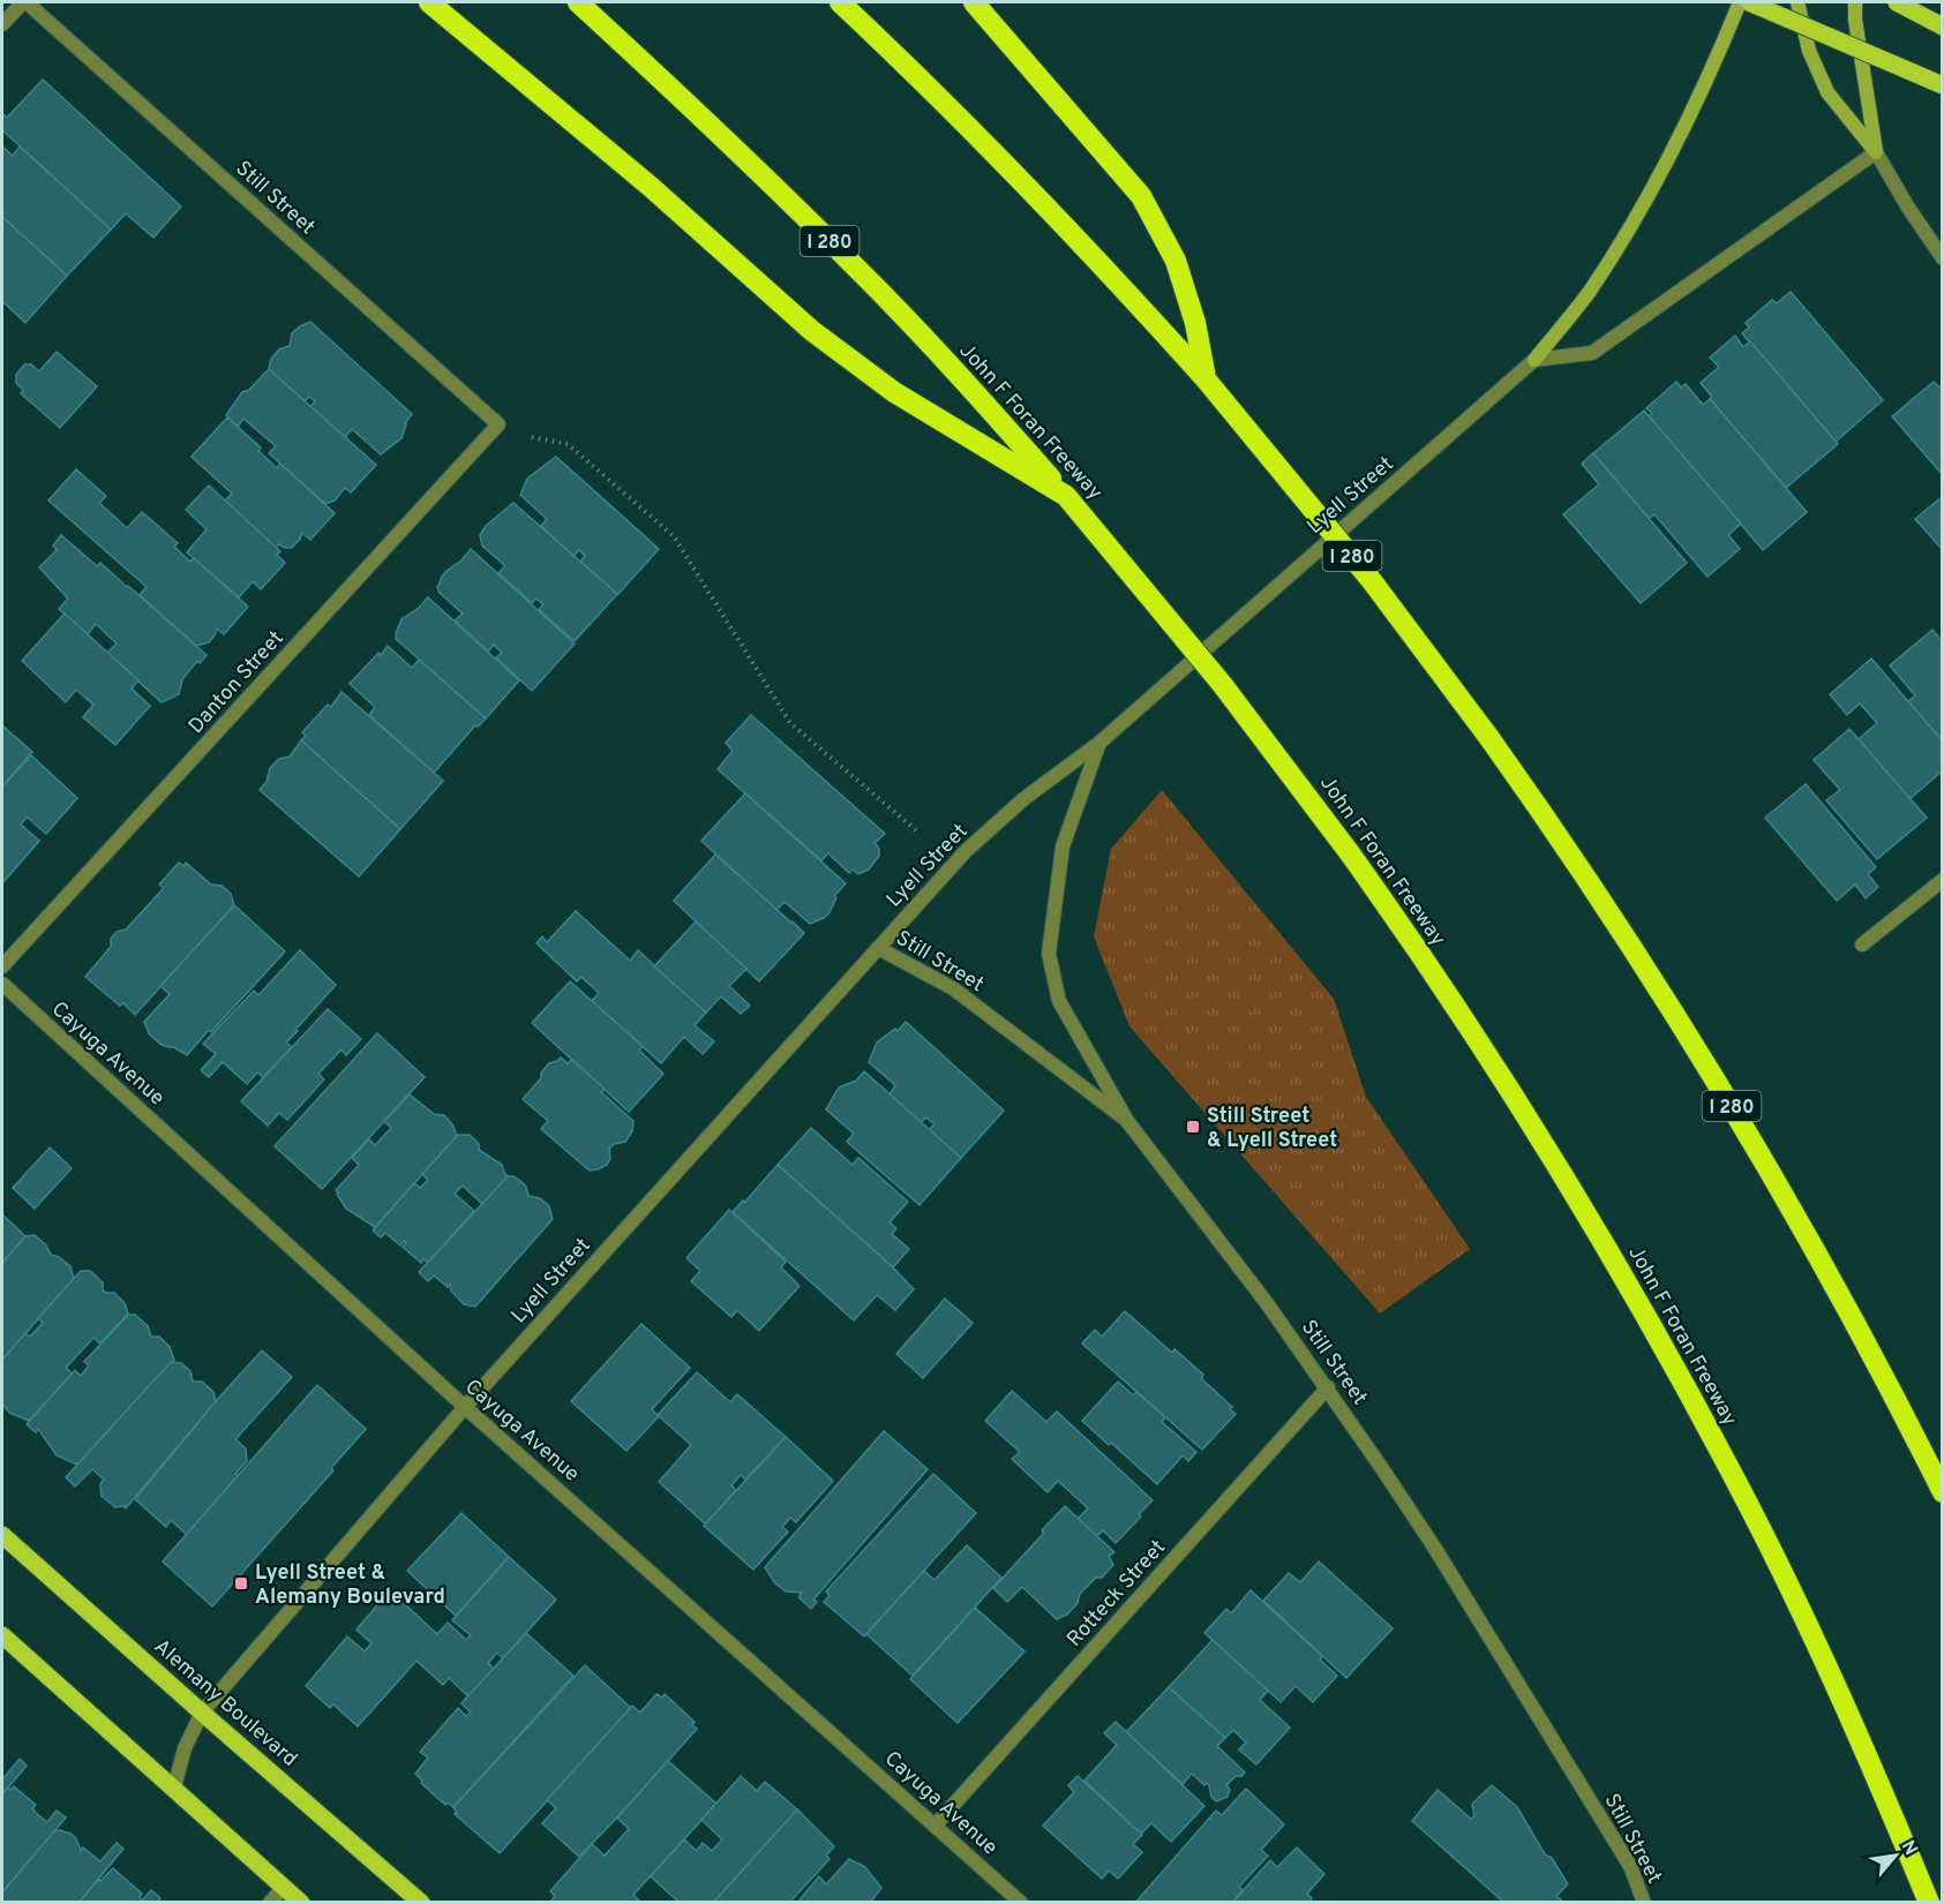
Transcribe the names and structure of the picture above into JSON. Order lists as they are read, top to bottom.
{
  "streets": {
    "highway": ["I 280", "John F Foran Freeway"],
    "main road": ["Alemany Boulevard"],
    "street": [
      "Still Street",
      "Lyell Street",
      "Danton Street",
      "Cayuga Avenue",
      "Rotteck Street"
    ]
  },
  "crossings": [
    ["Still Street", "Lyell Street"],
    ["Still Street", "Danton Street"],
    ["Still Street", "Rotteck Street"],
    ["Lyell Street", "Cayuga Avenue"],
    ["Lyell Street", "Alemany Boulevard"],
    ["Cayuga Avenue", "Rotteck Street"]
  ],
  "places": {
    "transit": ["Still Street & Lyell Street", "Lyell Street & Alemany Boulevard"]
  },
  "north": "top right"
}
